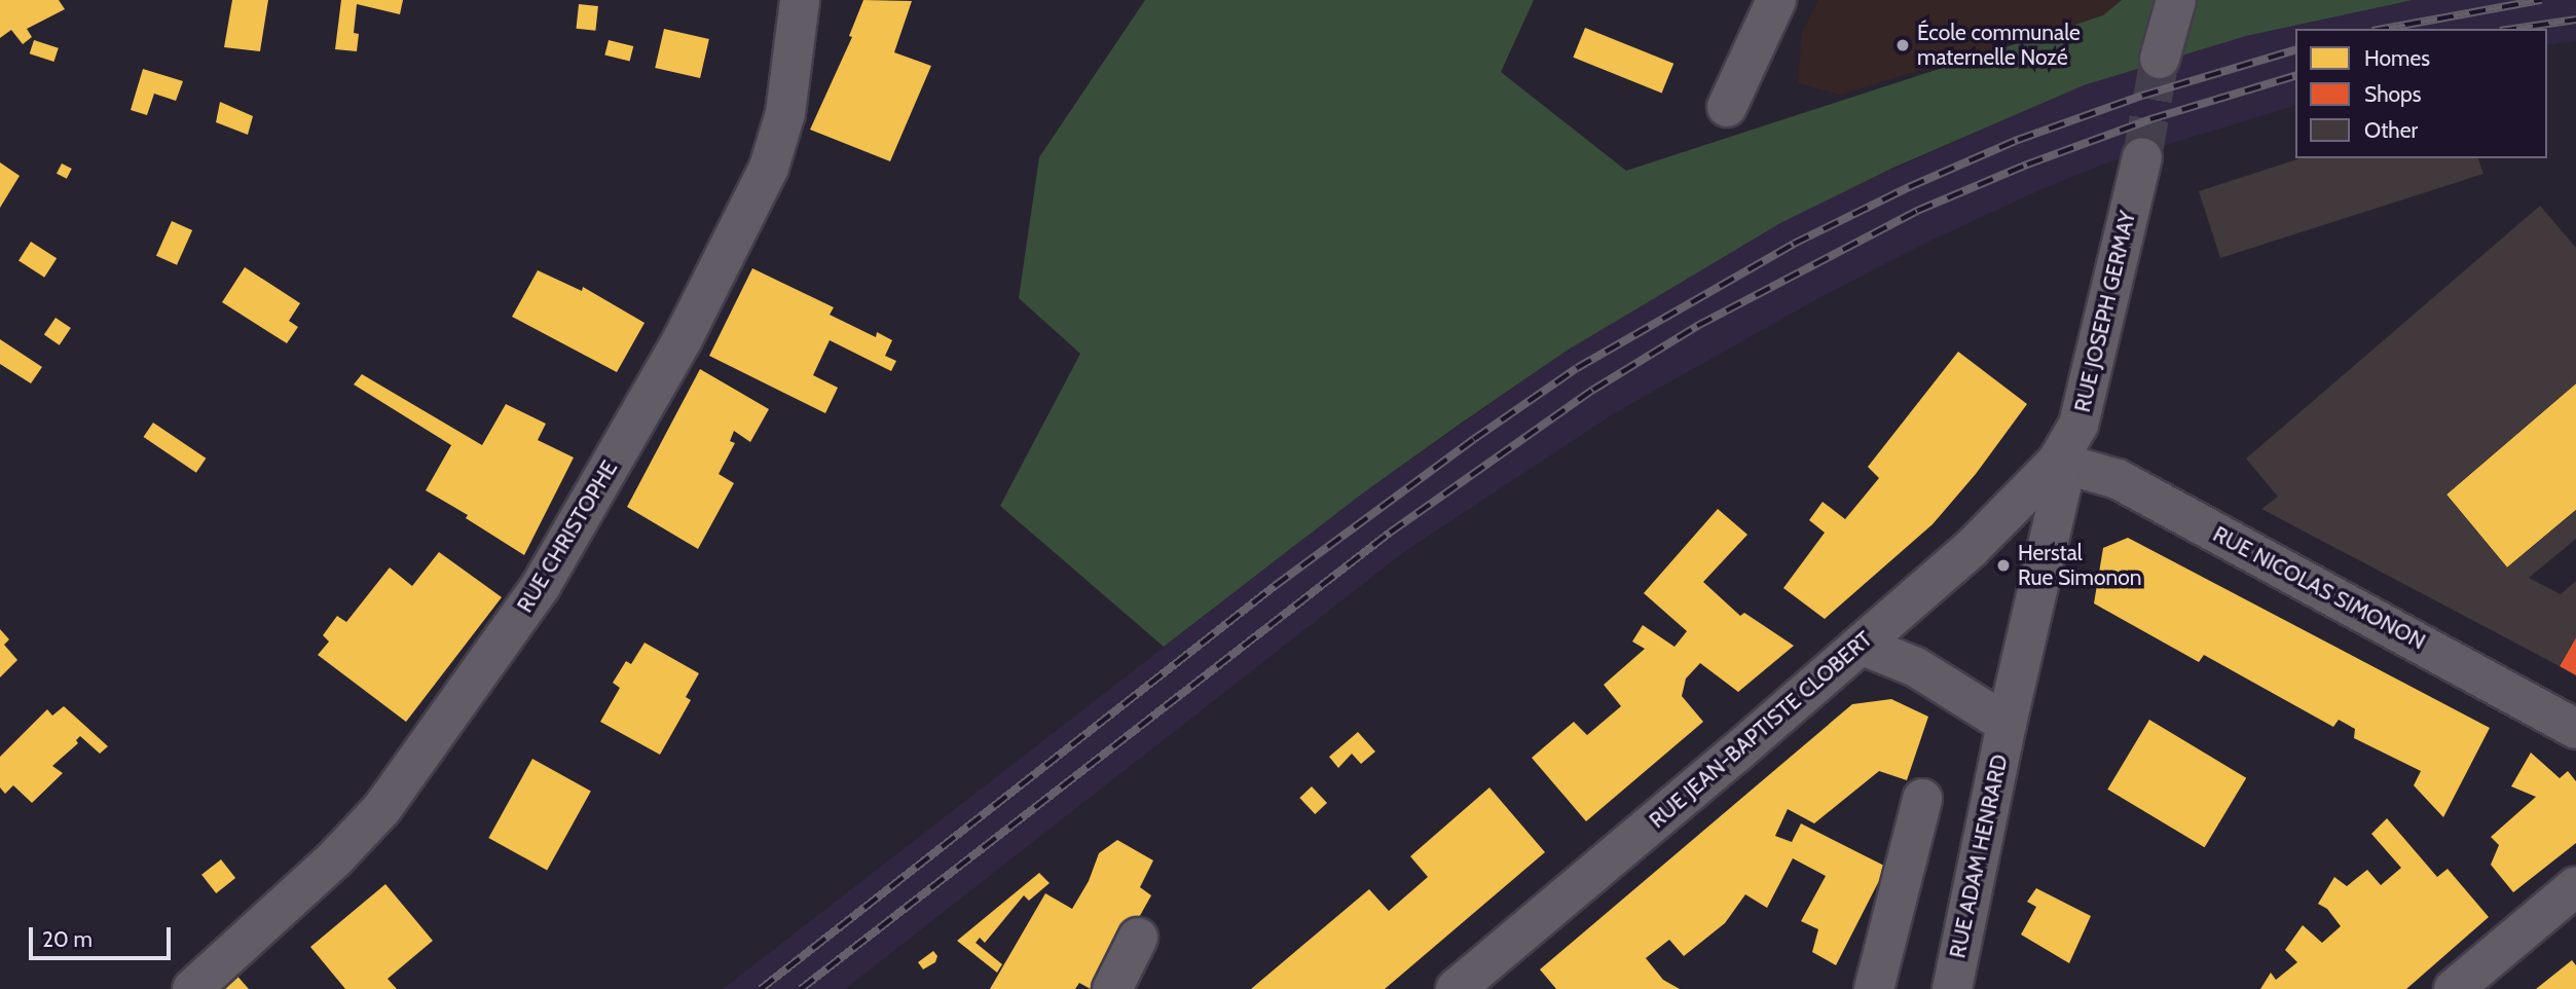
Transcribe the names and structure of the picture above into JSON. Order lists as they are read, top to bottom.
{
  "streets": {
    "street": [
      "RUE JOSEPH GERMAY",
      "RUE CHRISTOPHE",
      "RUE NICOLAS SIMONON",
      "RUE JEAN-BAPTISTE CLOBERT",
      "RUE ADAM HENRARD"
    ]
  },
  "crossings": [
    ["RUE JOSEPH GERMAY", "RUE NICOLAS SIMONON"],
    ["RUE JOSEPH GERMAY", "RUE JEAN-BAPTISTE CLOBERT"],
    ["RUE JOSEPH GERMAY", "RUE ADAM HENRARD"],
    ["RUE NICOLAS SIMONON", "RUE JEAN-BAPTISTE CLOBERT"],
    ["RUE NICOLAS SIMONON", "RUE ADAM HENRARD"],
    ["RUE JEAN-BAPTISTE CLOBERT", "RUE ADAM HENRARD"]
  ],
  "places": ["École communale maternelle Nozé", "Herstal Rue Simonon"],
  "legend": ["Homes", "Shops", "Other"],
  "scale_bar": "20 m"
}
